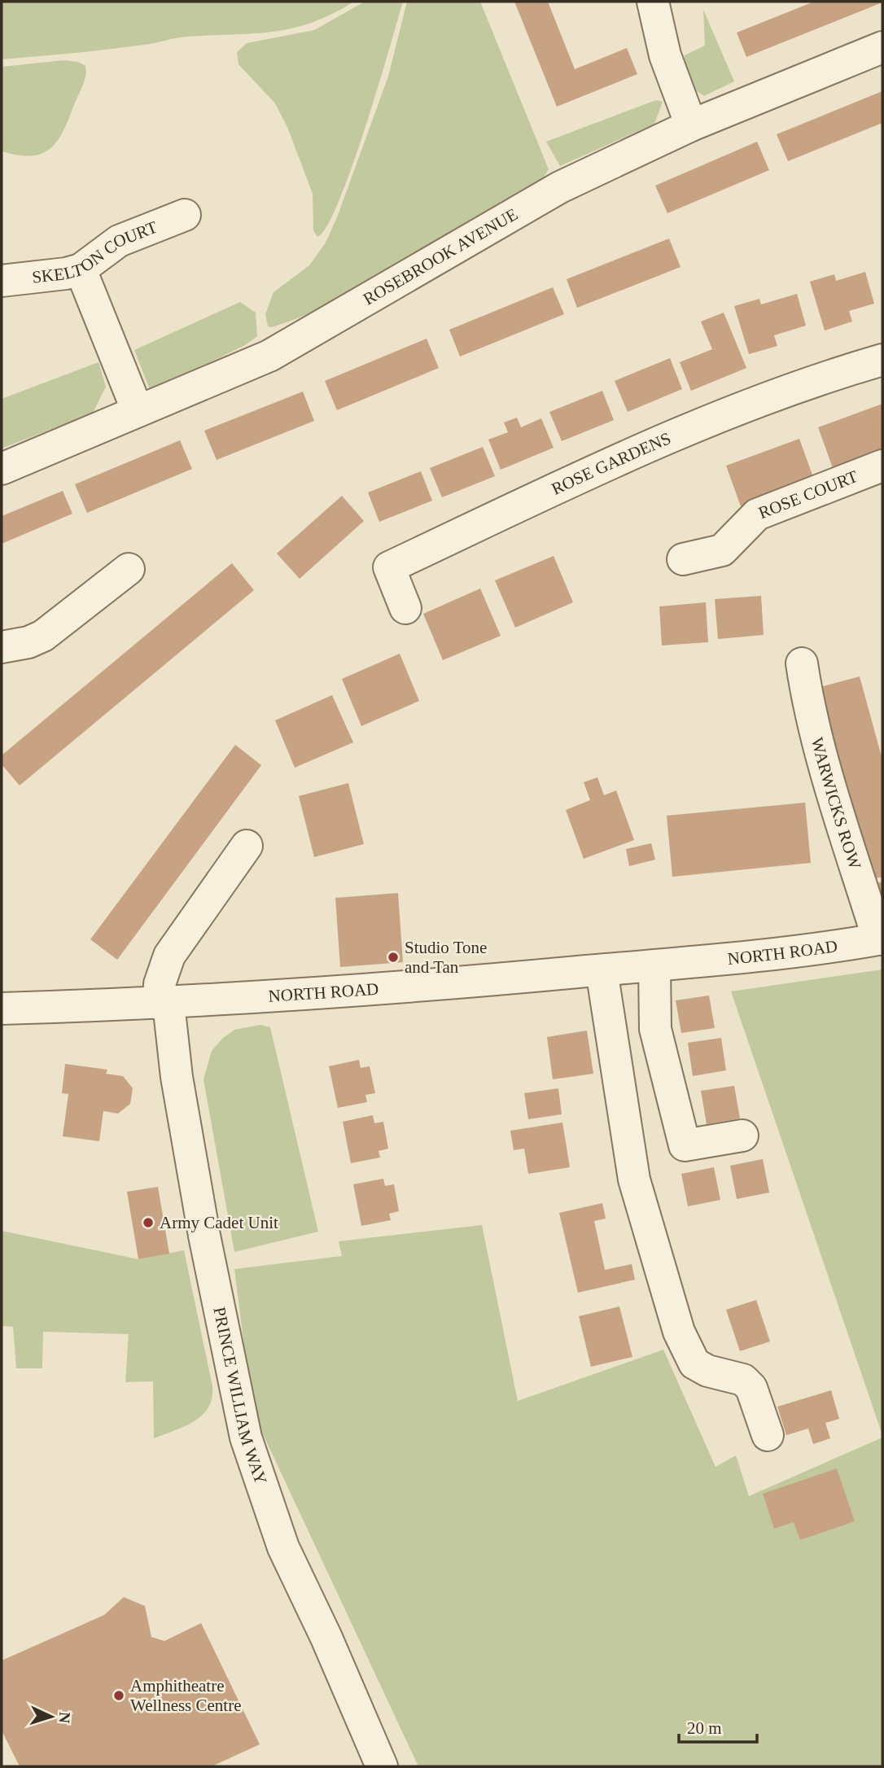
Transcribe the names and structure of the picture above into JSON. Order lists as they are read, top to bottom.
{
  "streets": {
    "street": [
      "SKELTON COURT",
      "ROSEBROOK AVENUE",
      "ROSE GARDENS",
      "ROSE COURT",
      "WARWICKS ROW",
      "NORTH ROAD",
      "PRINCE WILLIAM WAY"
    ]
  },
  "crossings": [
    ["WARWICKS ROW", "NORTH ROAD"],
    ["NORTH ROAD", "PRINCE WILLIAM WAY"]
  ],
  "places": ["Studio Tone and Tan", "Army Cadet Unit", "Amphitheatre Wellness Centre"],
  "scale_bar": "20 m",
  "north": "right"
}
